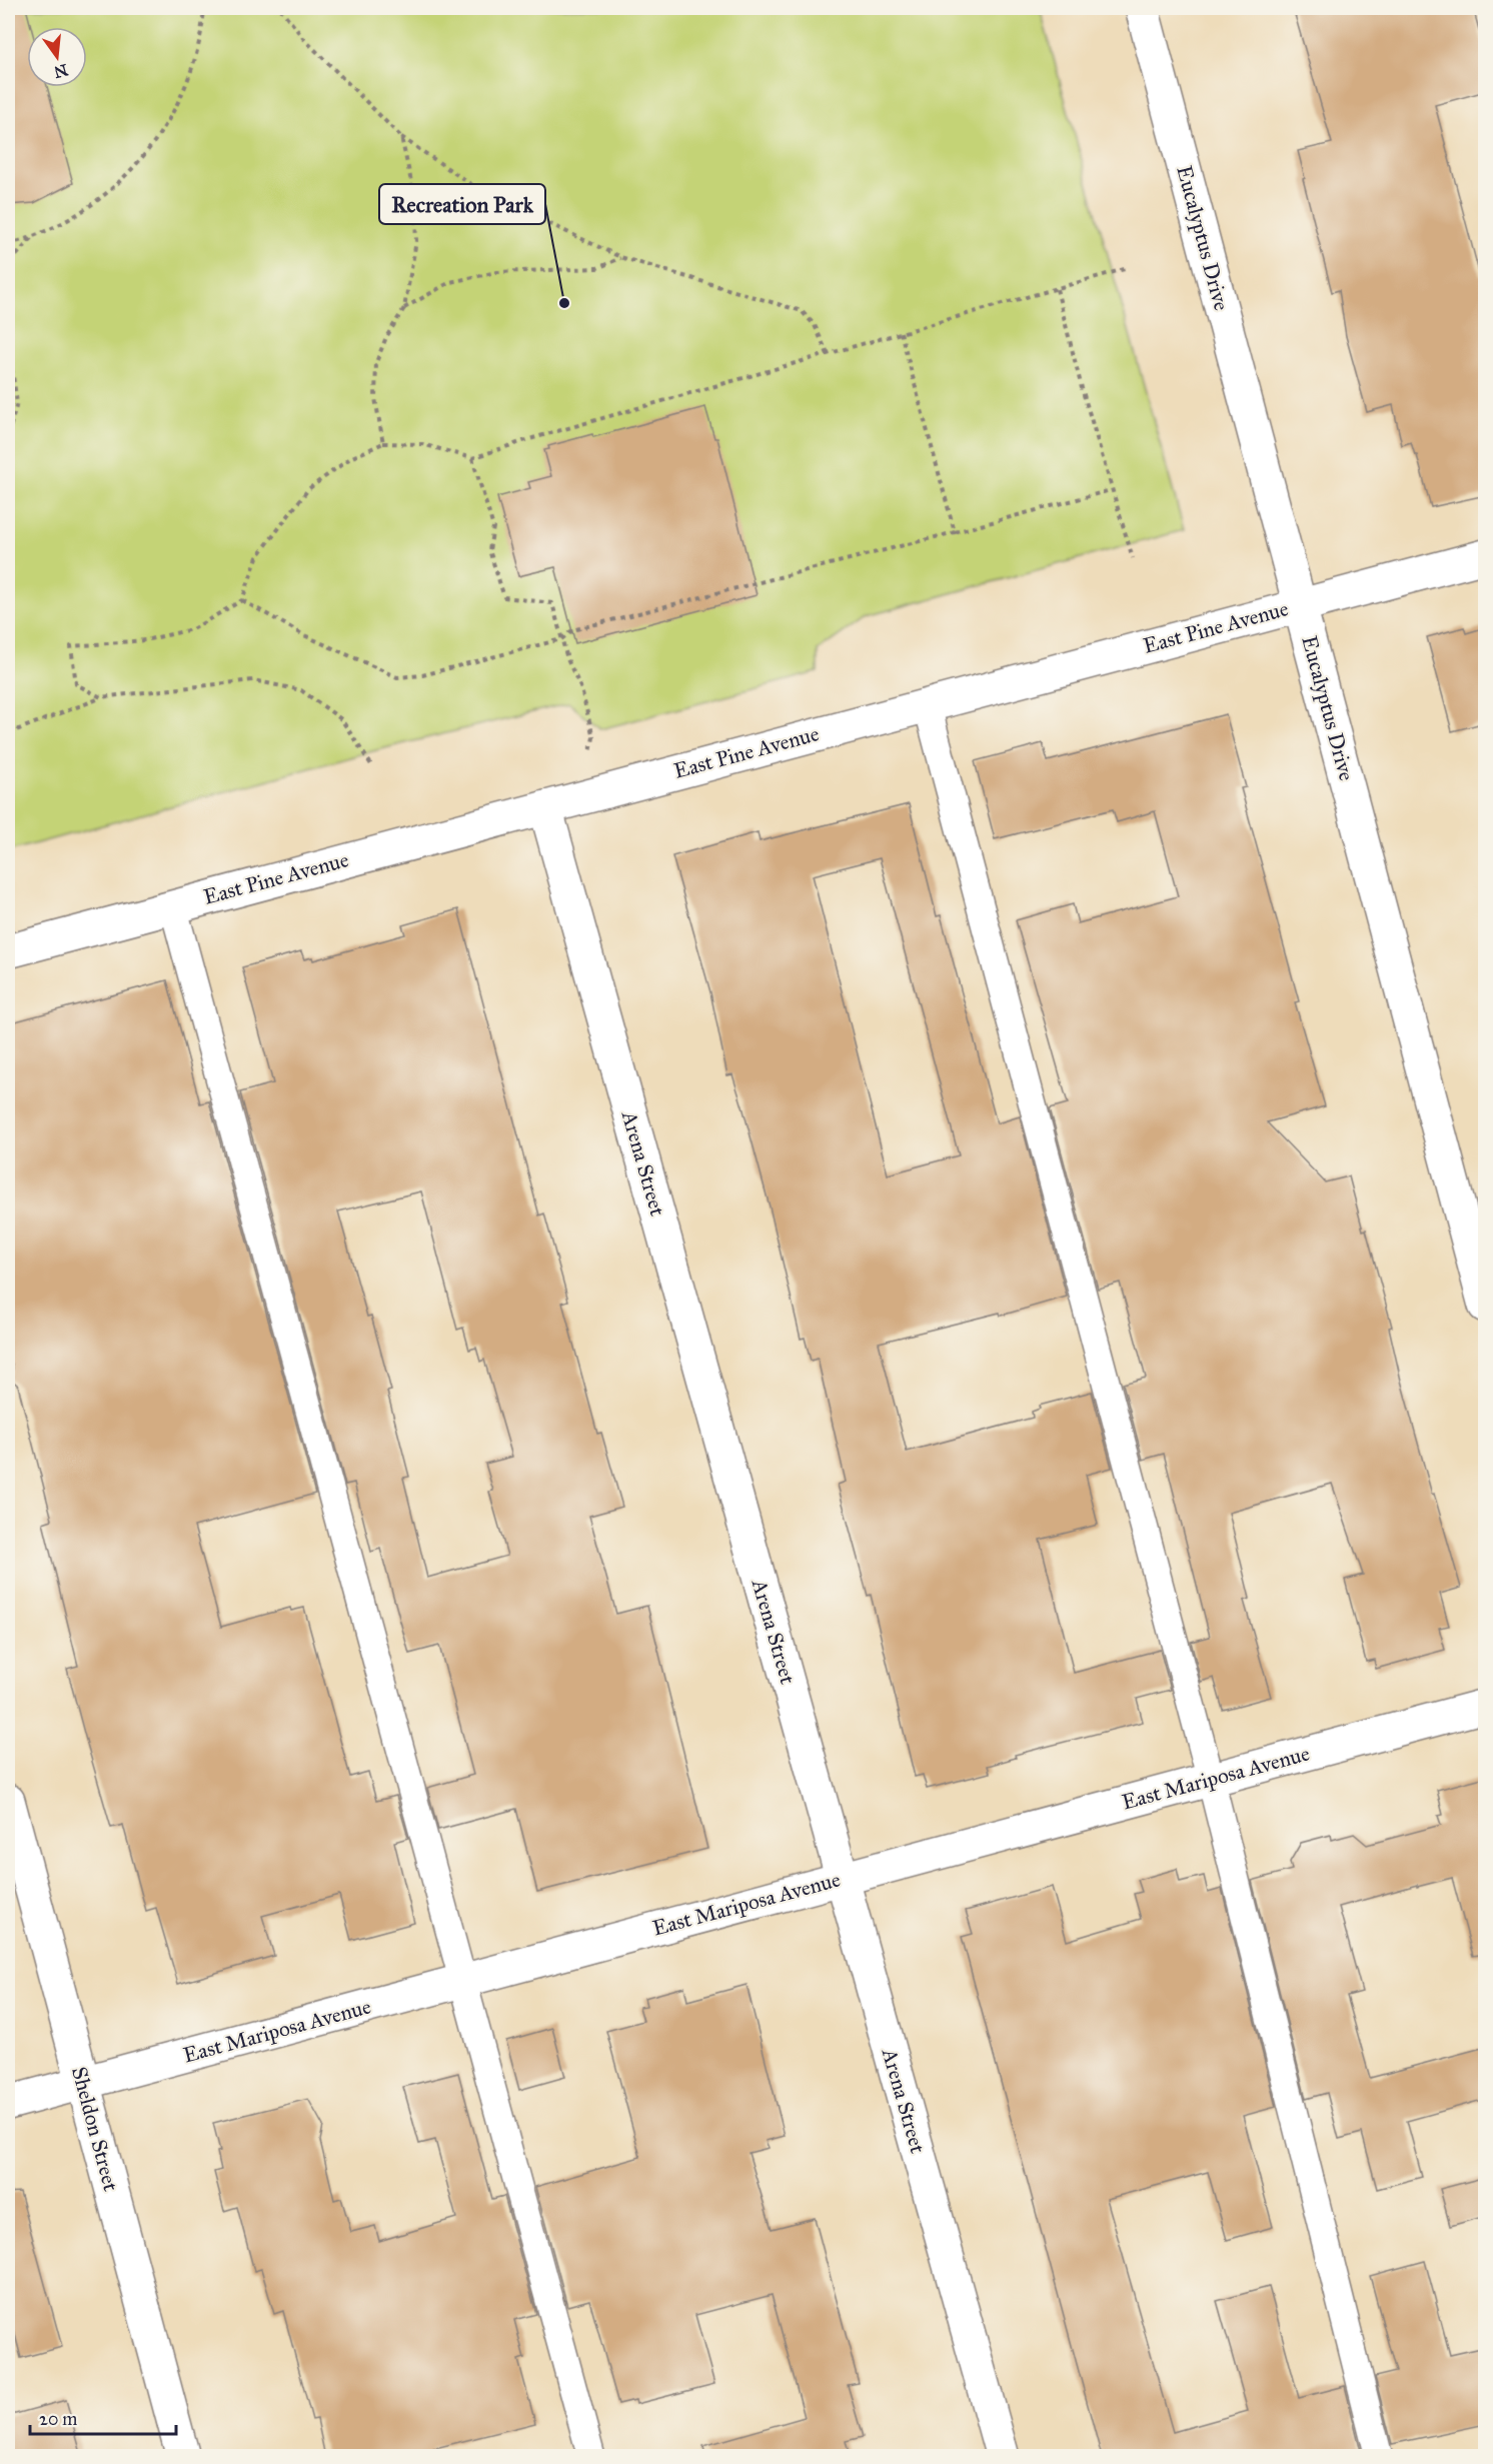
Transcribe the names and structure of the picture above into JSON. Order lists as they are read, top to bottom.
{
  "streets": {
    "street": [
      "Eucalyptus Drive",
      "East Pine Avenue",
      "Arena Street",
      "East Mariposa Avenue",
      "Sheldon Street"
    ]
  },
  "crossings": [
    ["Eucalyptus Drive", "East Pine Avenue"],
    ["East Pine Avenue", "Arena Street"],
    ["Arena Street", "East Mariposa Avenue"],
    ["East Mariposa Avenue", "Sheldon Street"]
  ],
  "places": ["Recreation Park"],
  "scale_bar": "20 m",
  "north": "bottom"
}
